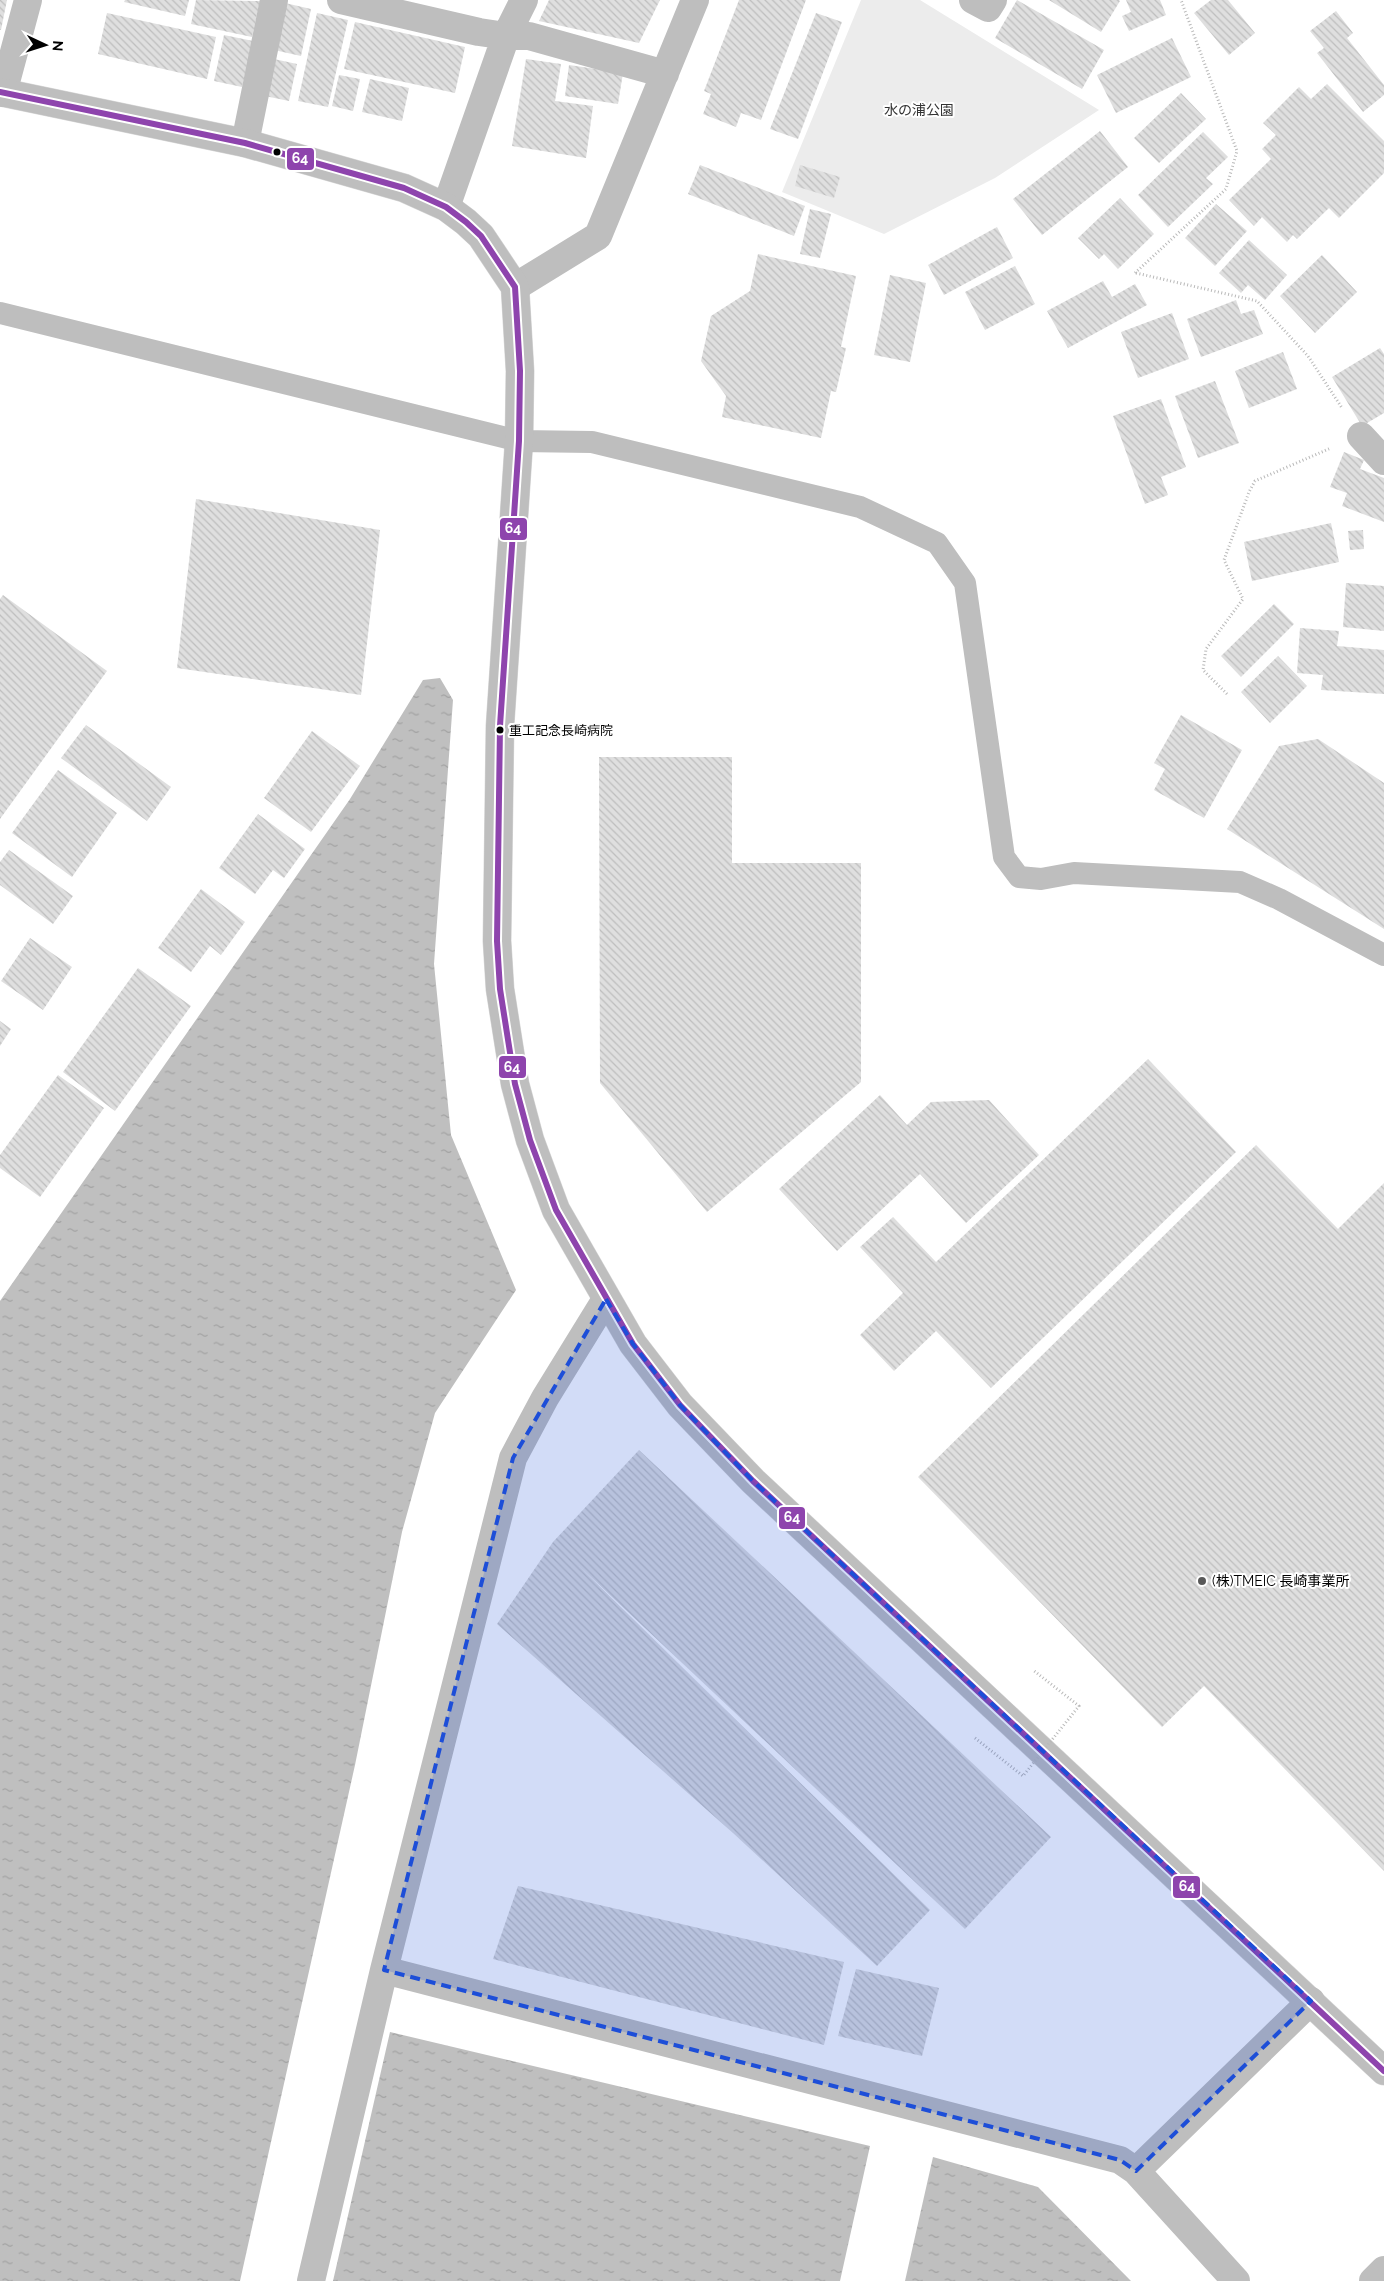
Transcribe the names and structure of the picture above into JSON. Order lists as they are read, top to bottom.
{
  "parks": ["水の浦公園"],
  "places": ["重工記念長崎病院", "(株)TMEIC 長崎事業所"],
  "lines": ["transit line 64"],
  "north": "right"
}
